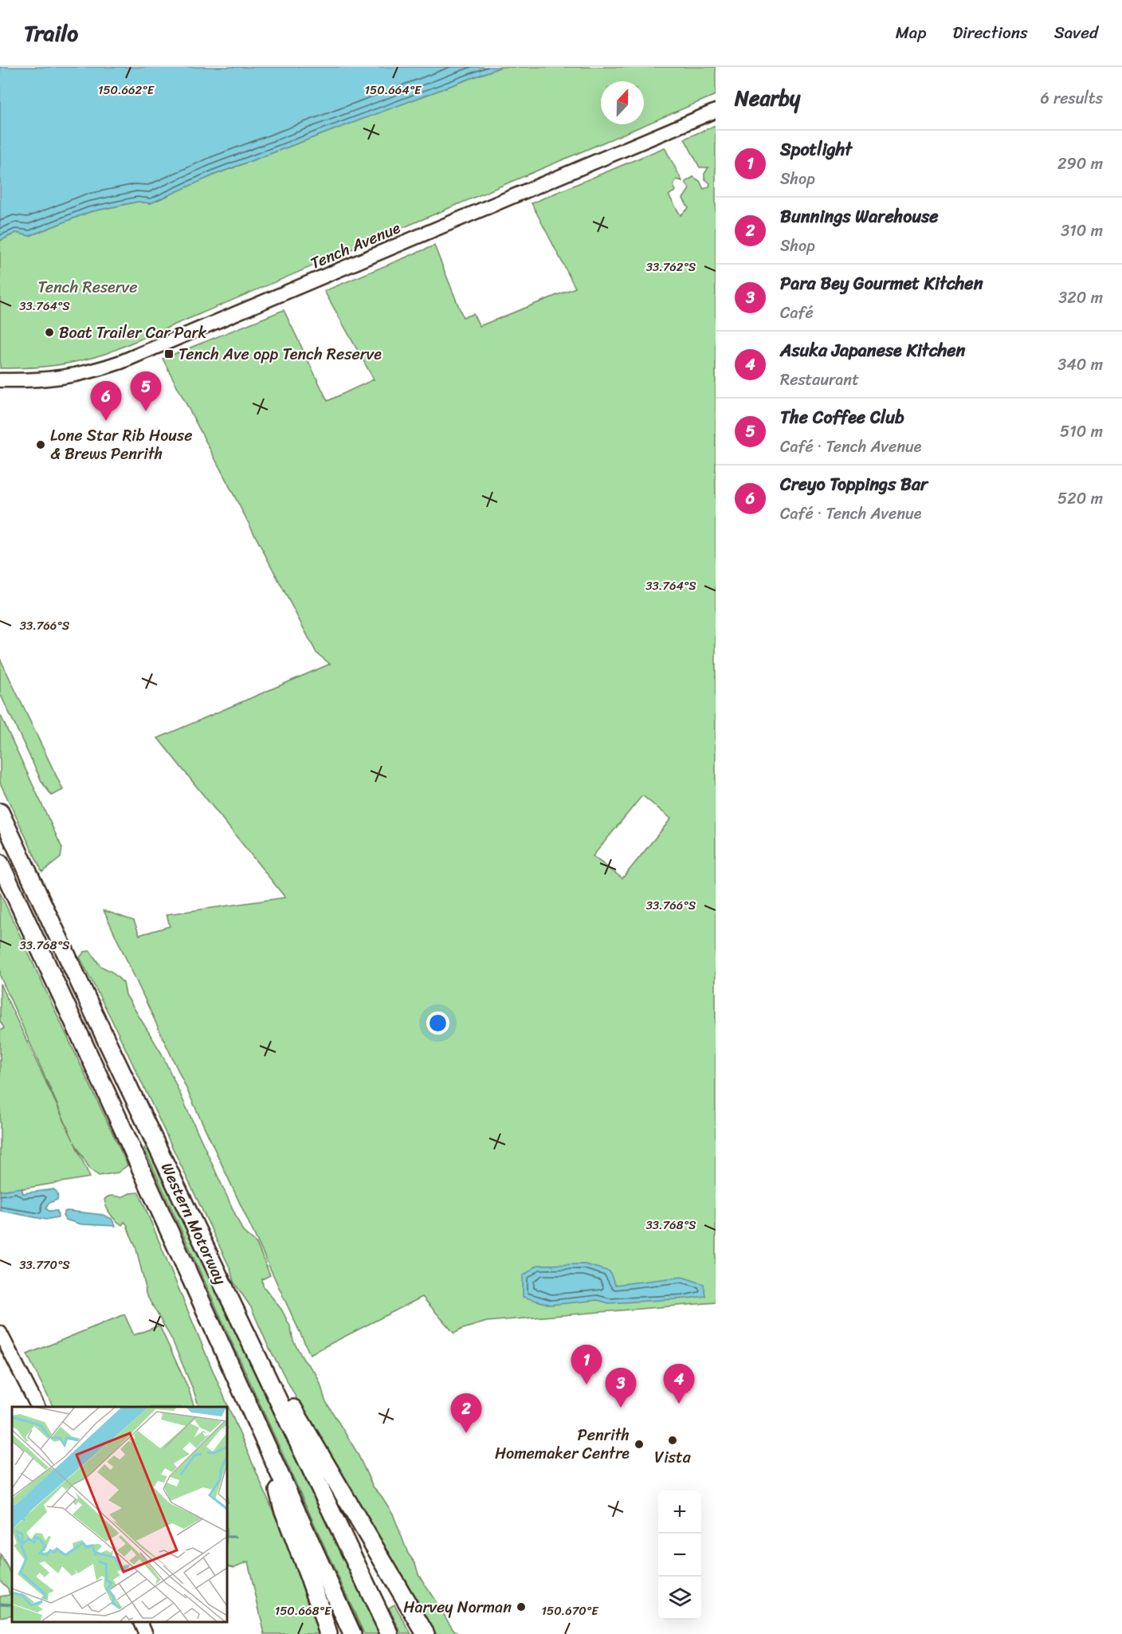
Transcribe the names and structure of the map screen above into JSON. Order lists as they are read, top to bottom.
{
  "streets": {
    "highway": ["Western Motorway"],
    "street": ["Tench Avenue"]
  },
  "parks": ["Tench Reserve"],
  "places": {
    "other": [
      "Boat Trailer Car Park",
      "Lone Star Rib House & Brews Penrith",
      "Vista",
      "Penrith Homemaker Centre",
      "Harvey Norman"
    ],
    "transit": ["Tench Ave opp Tench Reserve"]
  },
  "north": "top",
  "page": {
    "header": "Trailo",
    "nav": ["Map", "Directions", "Saved"],
    "heading": ["Nearby", "6 results"],
    "list": [
      {
        "mark": "1",
        "name": "Spotlight",
        "note": "Shop",
        "value": "290 m"
      },
      {
        "mark": "2",
        "name": "Bunnings Warehouse",
        "note": "Shop",
        "value": "310 m"
      },
      {
        "mark": "3",
        "name": "Para Bey Gourmet Kitchen",
        "note": "Café",
        "value": "320 m"
      },
      {
        "mark": "4",
        "name": "Asuka Japanese Kitchen",
        "note": "Restaurant",
        "value": "340 m"
      },
      {
        "mark": "5",
        "name": "The Coffee Club",
        "note": "Café · Tench Avenue",
        "value": "510 m"
      },
      {
        "mark": "6",
        "name": "Creyo Toppings Bar",
        "note": "Café · Tench Avenue",
        "value": "520 m"
      }
    ],
    "pins": [
      "5",
      "6",
      "1",
      "4",
      "3",
      "2"
    ],
    "map_buttons": ["+", "−"]
  },
  "coordinates": [
    "150.662°E",
    "150.664°E",
    "33.762°S",
    "33.764°S",
    "33.766°S",
    "33.768°S",
    "33.770°S",
    "150.668°E",
    "150.670°E"
  ]
}
